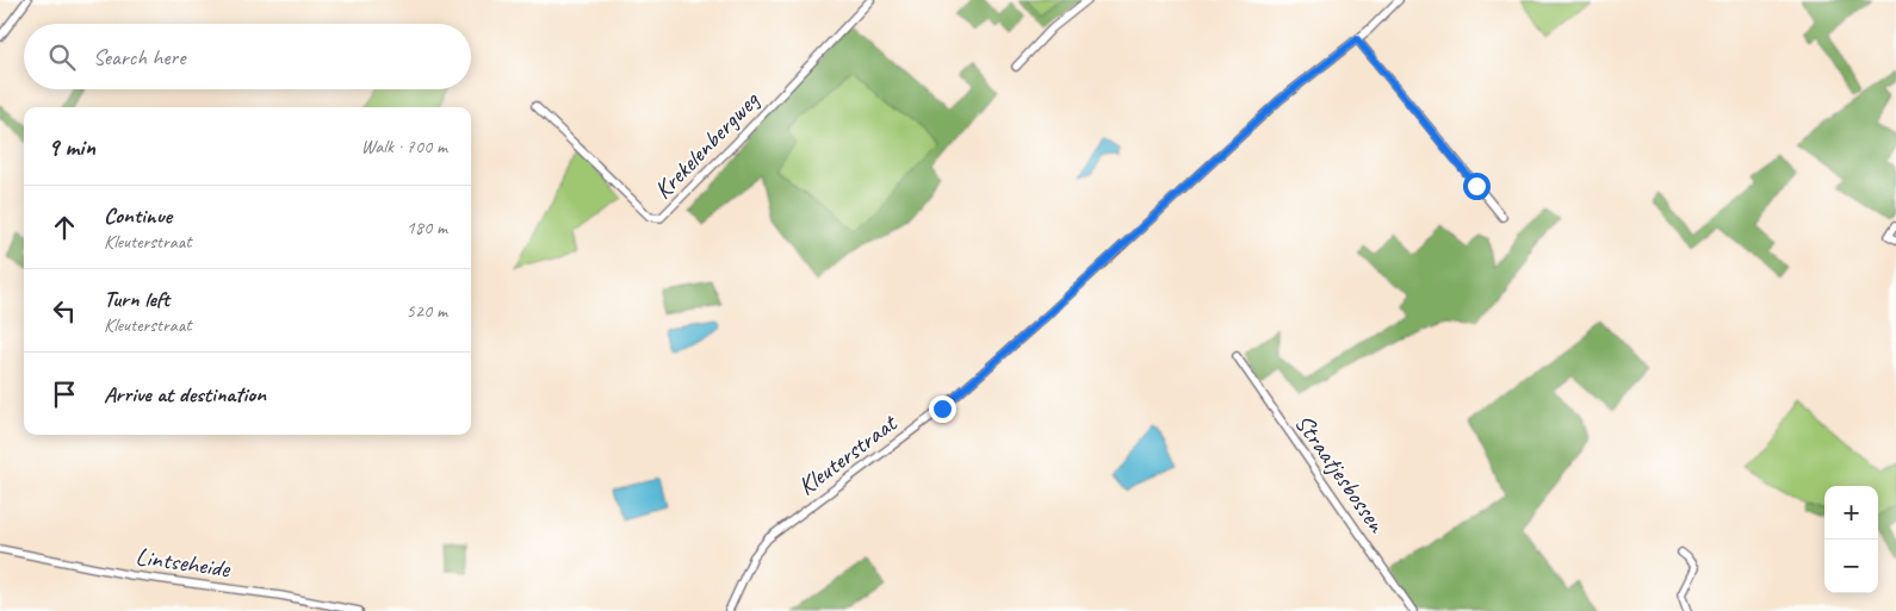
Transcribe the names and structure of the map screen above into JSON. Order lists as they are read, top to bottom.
{
  "streets": {
    "street": [
      "Krekelenbergweg",
      "Kleuterstraat",
      "Straatjesbossen",
      "Lintseheide"
    ]
  },
  "page": {
    "search": "Search here",
    "heading": ["9 min", "Walk · 700 m"],
    "list": [
      ["Continue", "Kleuterstraat", "180 m"],
      ["Turn left", "Kleuterstraat", "520 m"],
      "Arrive at destination"
    ],
    "map_buttons": ["+", "−"]
  }
}
